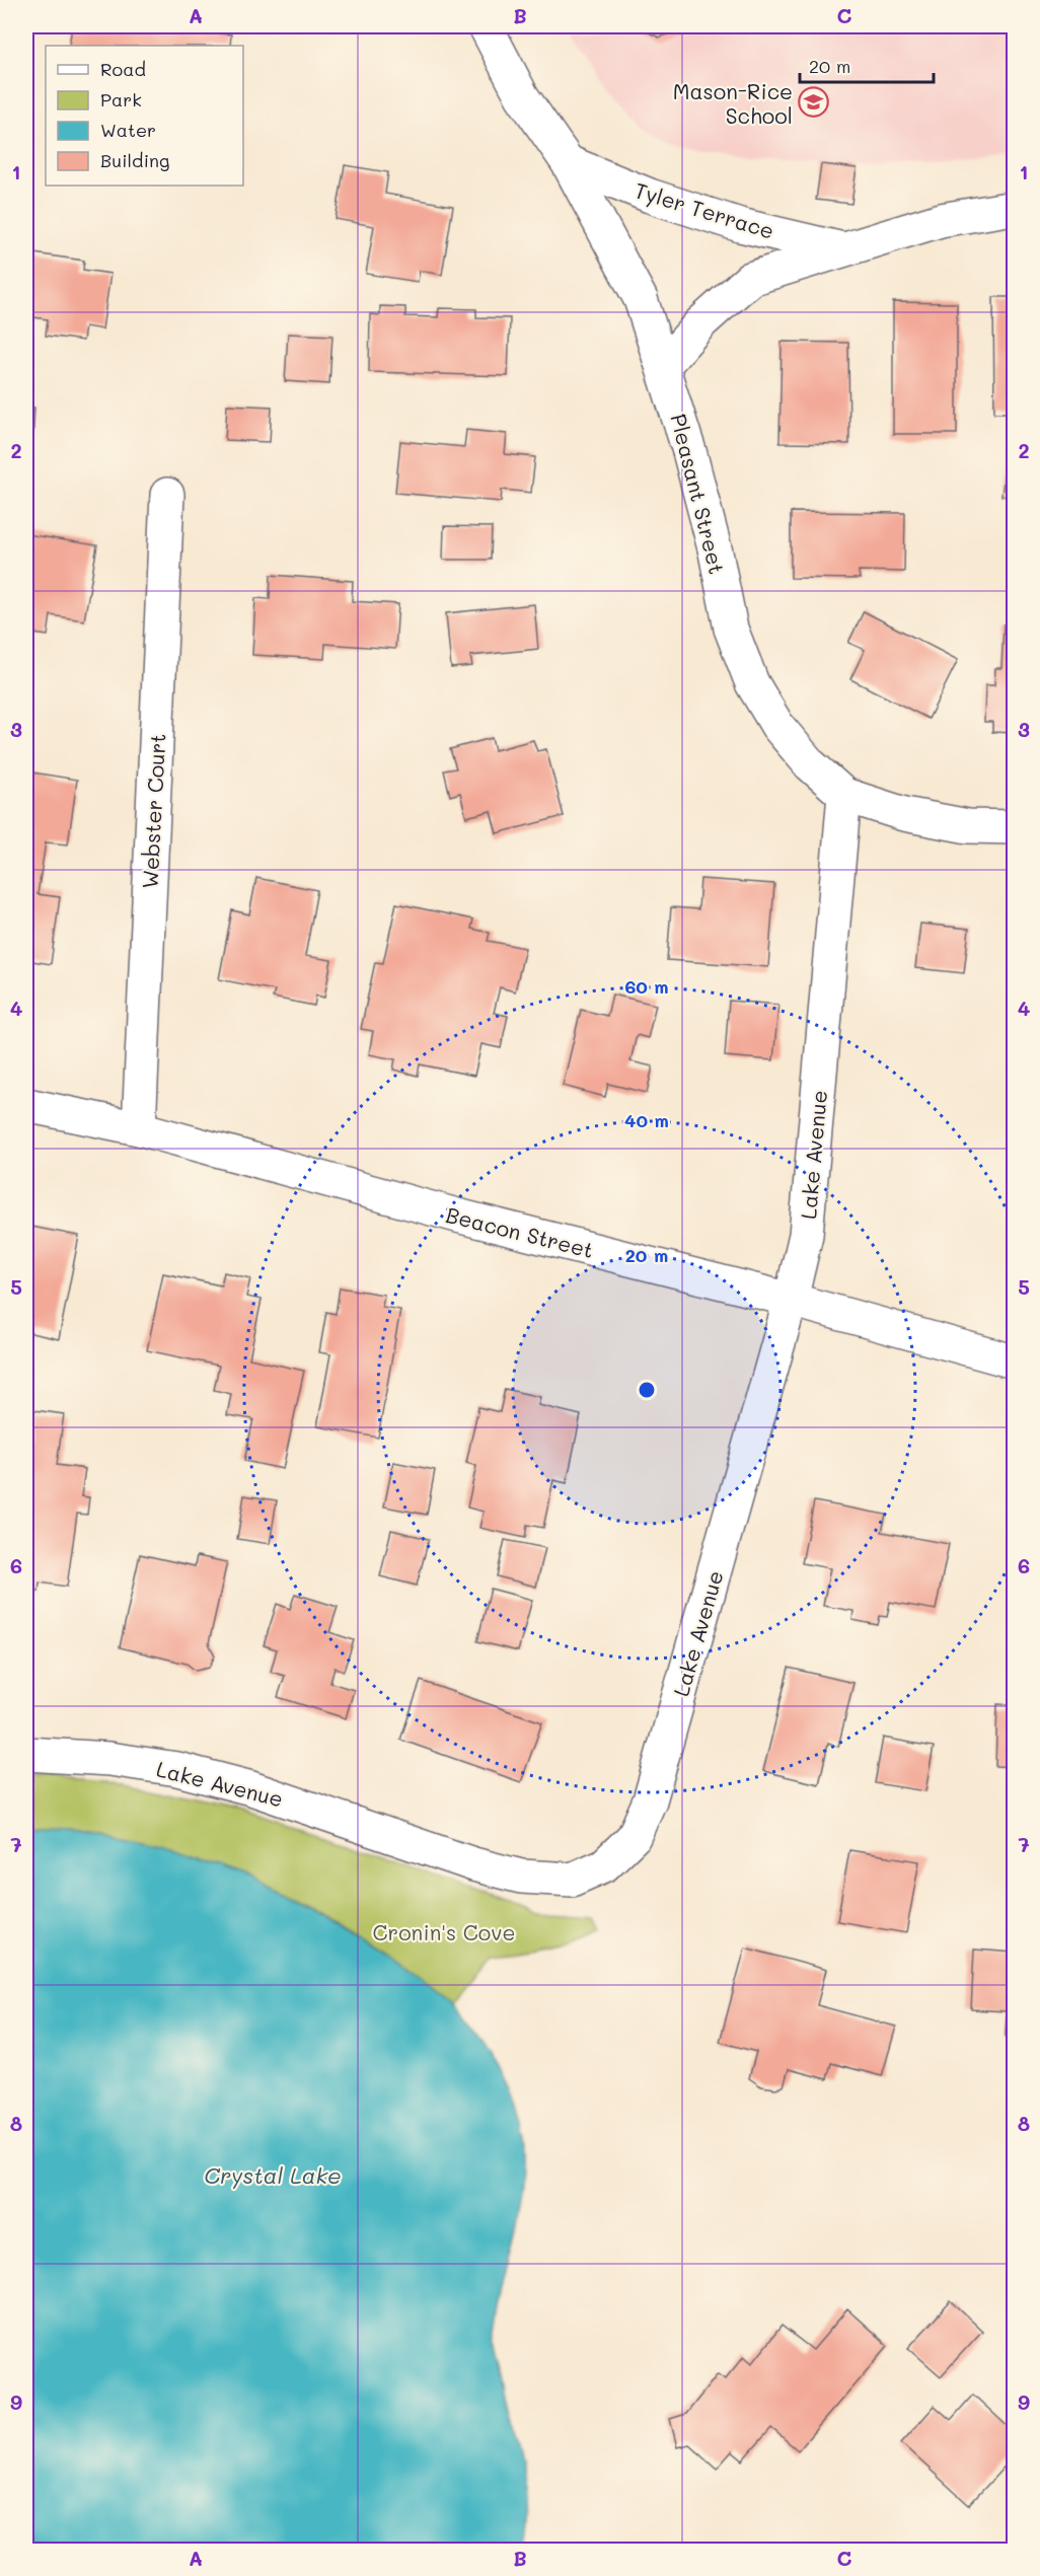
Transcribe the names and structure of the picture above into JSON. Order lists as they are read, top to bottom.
{
  "streets": {
    "street": [
      "Tyler Terrace",
      "Pleasant Street",
      "Webster Court",
      "Lake Avenue",
      "Beacon Street"
    ]
  },
  "crossings": [
    ["Tyler Terrace", "Pleasant Street"],
    ["Pleasant Street", "Lake Avenue"],
    ["Webster Court", "Beacon Street"],
    ["Lake Avenue", "Beacon Street"]
  ],
  "water": ["Crystal Lake"],
  "parks": ["Cronin's Cove"],
  "places": {
    "school or university": ["Mason-Rice School"]
  },
  "legend": [
    "Road",
    "Park",
    "Water",
    "Building"
  ],
  "scale_bar": "20 m",
  "grid": {
    "columns": ["A", "B", "C"],
    "rows": [
      "1",
      "2",
      "3",
      "4",
      "5",
      "6",
      "7",
      "8",
      "9"
    ]
  },
  "rings": ["60 m", "40 m", "20 m"]
}
